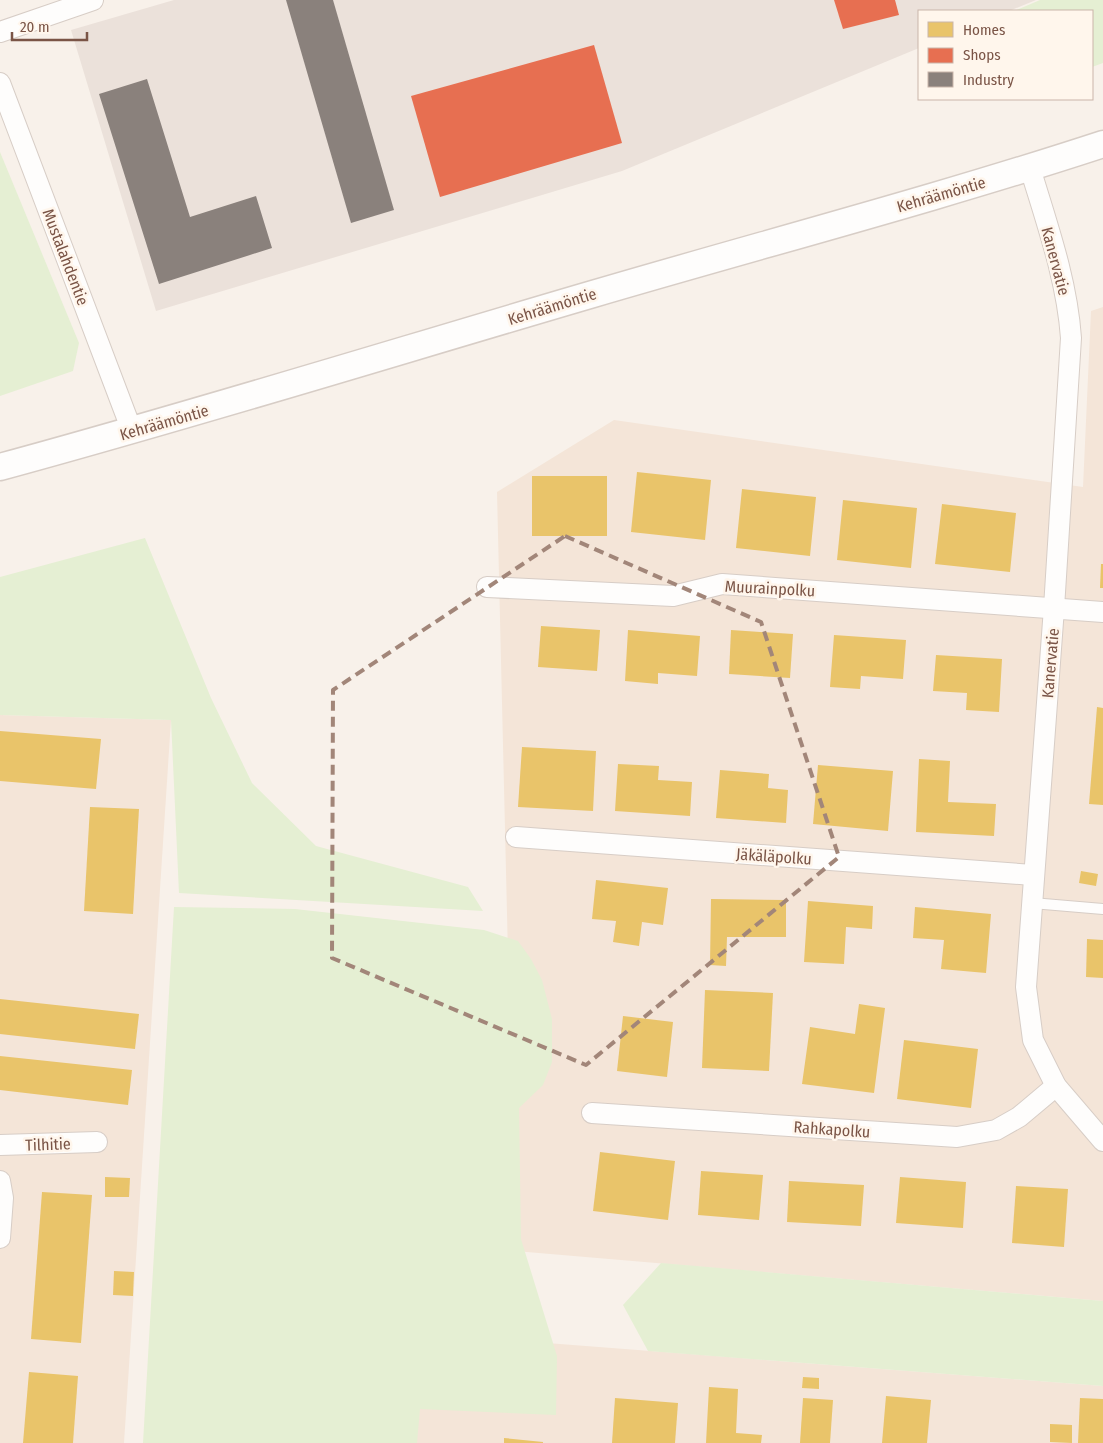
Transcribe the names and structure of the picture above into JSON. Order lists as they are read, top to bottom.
{
  "streets": {
    "street": [
      "Kehräämöntie",
      "Mustalahdentie",
      "Kanervatie",
      "Muurainpolku",
      "Jäkäläpolku",
      "Rahkapolku",
      "Tilhitie"
    ]
  },
  "crossings": [
    ["Kehräämöntie", "Mustalahdentie"],
    ["Kehräämöntie", "Kanervatie"],
    ["Kanervatie", "Muurainpolku"],
    ["Kanervatie", "Jäkäläpolku"],
    ["Kanervatie", "Rahkapolku"]
  ],
  "legend": ["Homes", "Shops", "Industry"],
  "scale_bar": "20 m"
}
